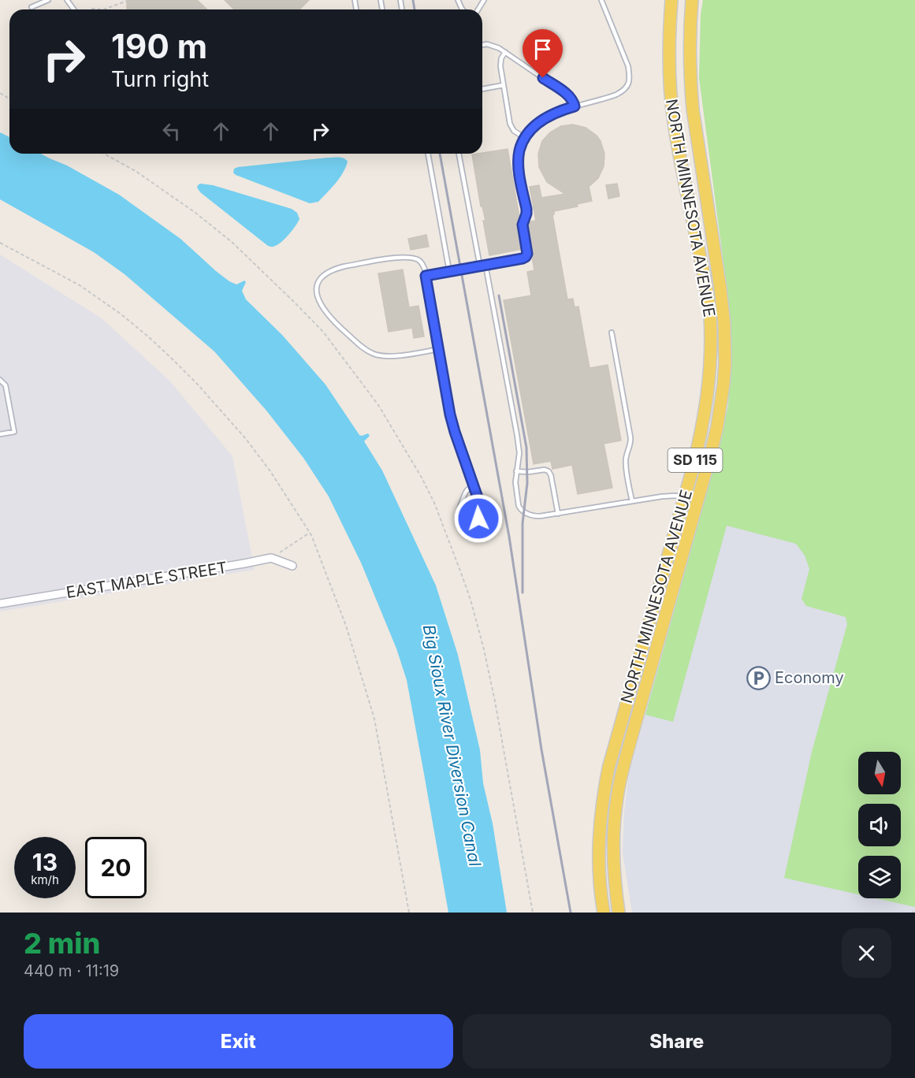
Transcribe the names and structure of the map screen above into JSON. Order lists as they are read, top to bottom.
{
  "streets": {
    "main road": ["NORTH MINNESOTA AVENUE", "SD 115"],
    "street": ["EAST MAPLE STREET"]
  },
  "water": ["Big Sioux River Diversion Canal"],
  "places": {
    "parking": ["Economy"]
  },
  "north": "bottom",
  "page": {
    "turn": ["190 m", "Turn right"],
    "speed": "13 km/h",
    "limit": "20",
    "heading": ["2 min", "440 m · 11:19"],
    "buttons": ["Exit", "Share"]
  }
}
